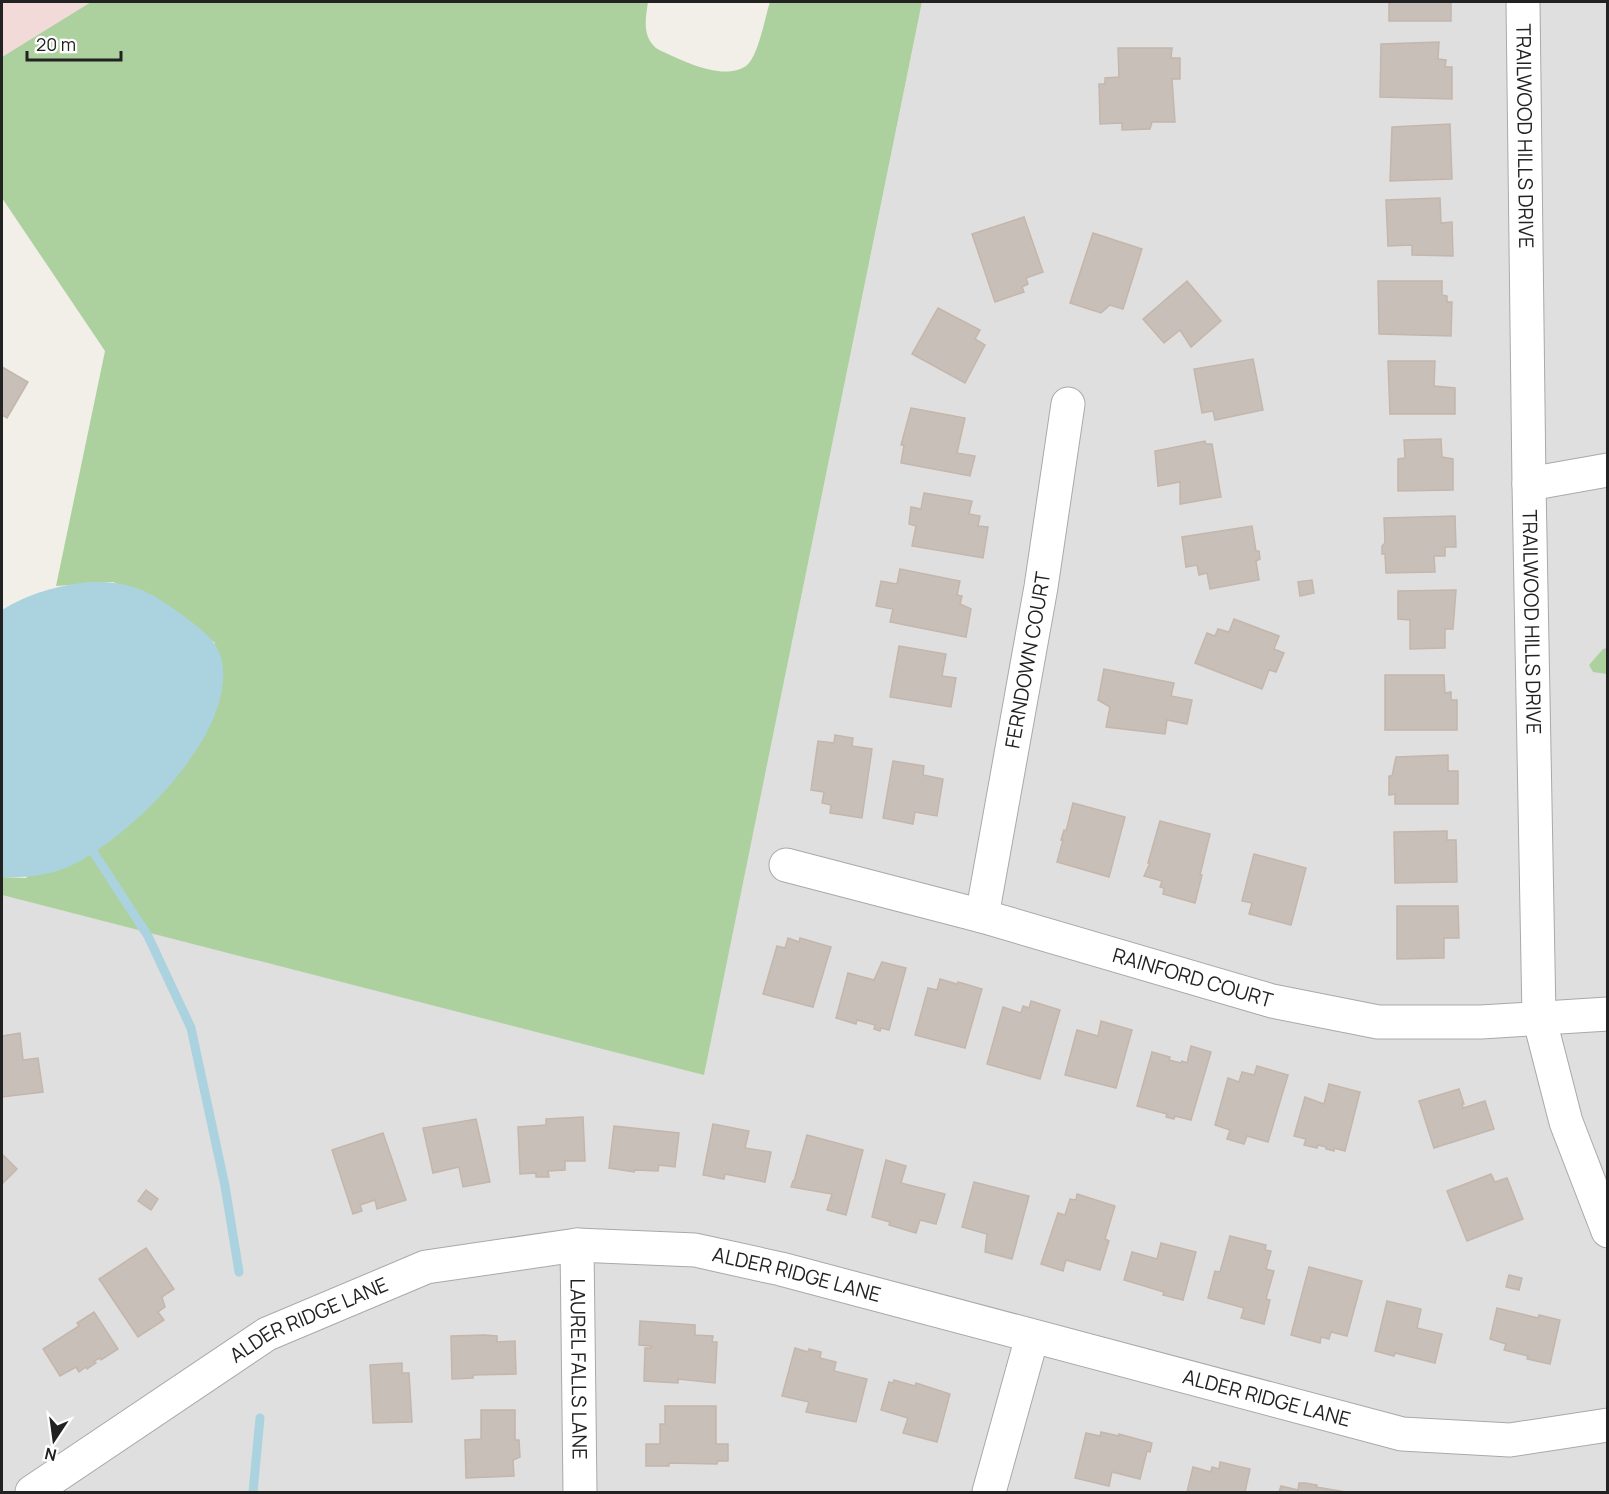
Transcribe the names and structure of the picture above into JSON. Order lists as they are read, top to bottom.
{
  "streets": {
    "street": [
      "TRAILWOOD HILLS DRIVE",
      "FERNDOWN COURT",
      "RAINFORD COURT",
      "ALDER RIDGE LANE",
      "LAUREL FALLS LANE"
    ]
  },
  "crossings": [
    ["TRAILWOOD HILLS DRIVE", "RAINFORD COURT"],
    ["FERNDOWN COURT", "RAINFORD COURT"],
    ["ALDER RIDGE LANE", "LAUREL FALLS LANE"]
  ],
  "scale_bar": "20 m",
  "north": "bottom"
}
